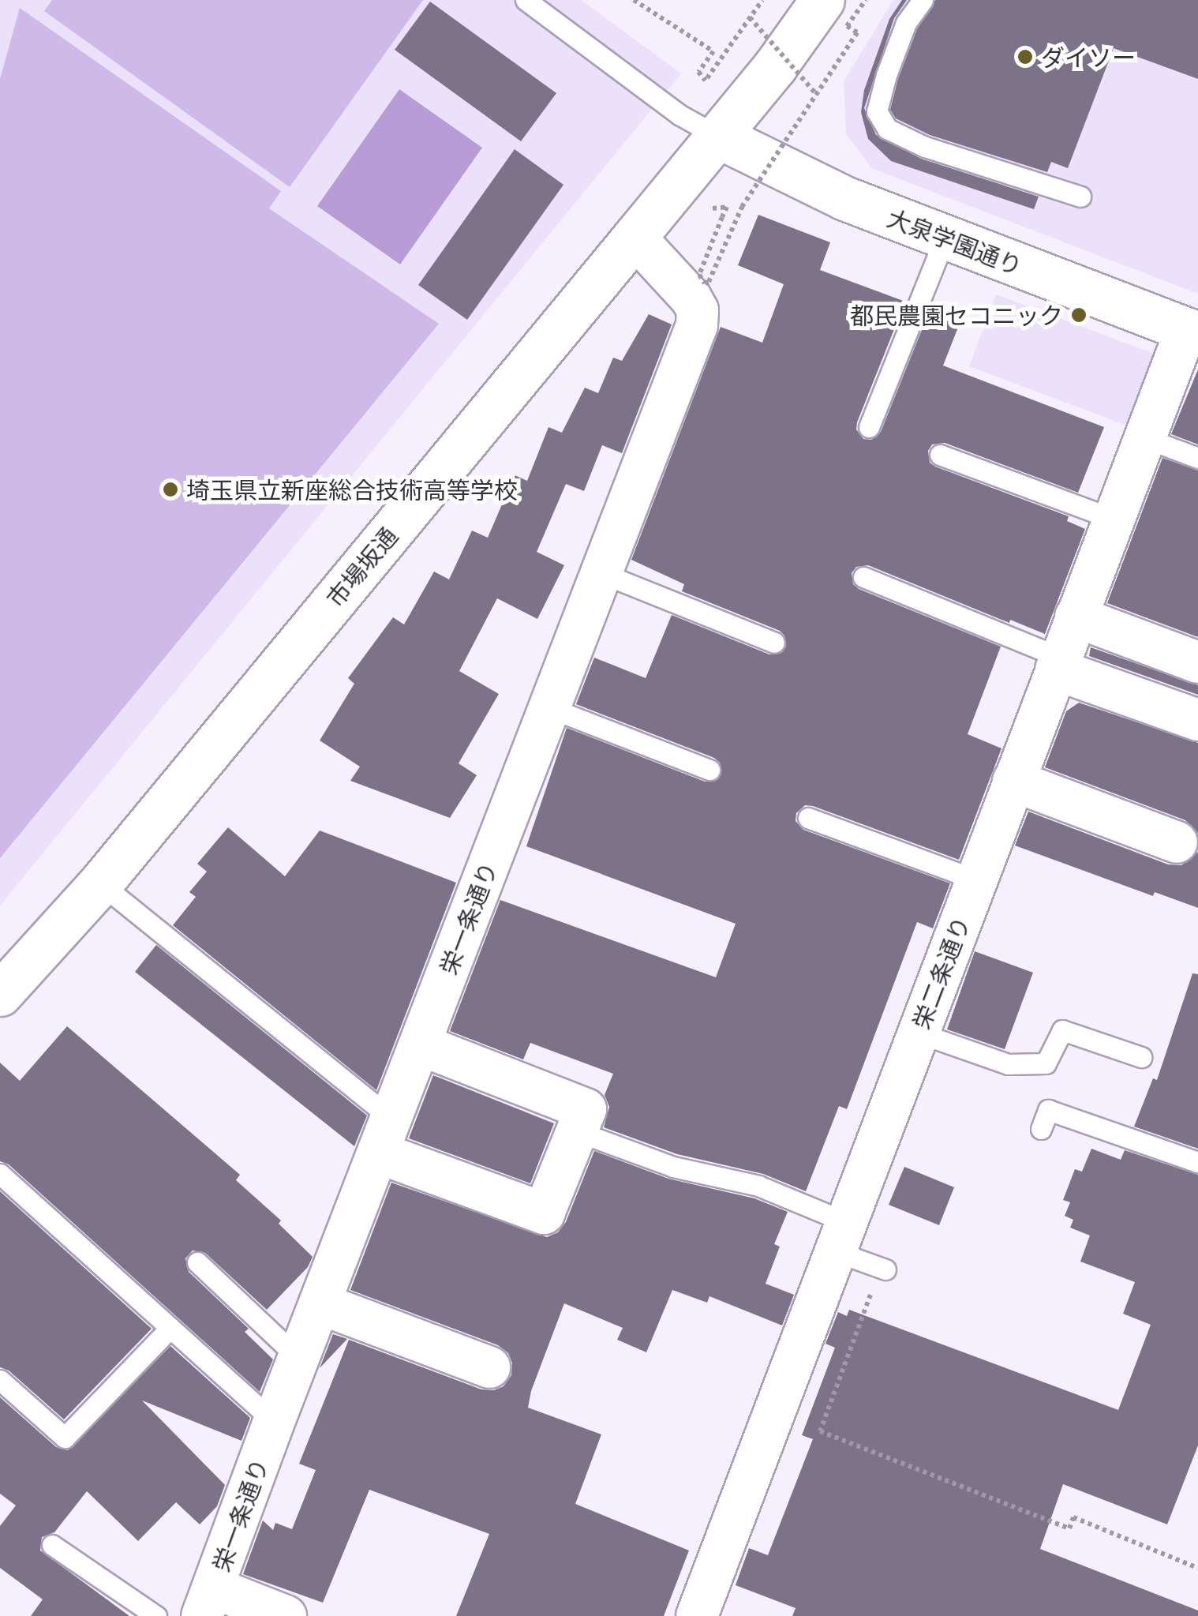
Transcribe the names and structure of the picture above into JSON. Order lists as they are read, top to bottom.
{
  "streets": {
    "street": [
      "大泉学園通り",
      "市場坂通",
      "栄一条通り",
      "栄二条通り"
    ]
  },
  "crossings": [
    ["大泉学園通り", "市場坂通"],
    ["大泉学園通り", "栄二条通り"],
    ["市場坂通", "栄一条通り"]
  ],
  "places": ["ダイソー", "都民農園セコニック", "埼玉県立新座総合技術高等学校"]
}
